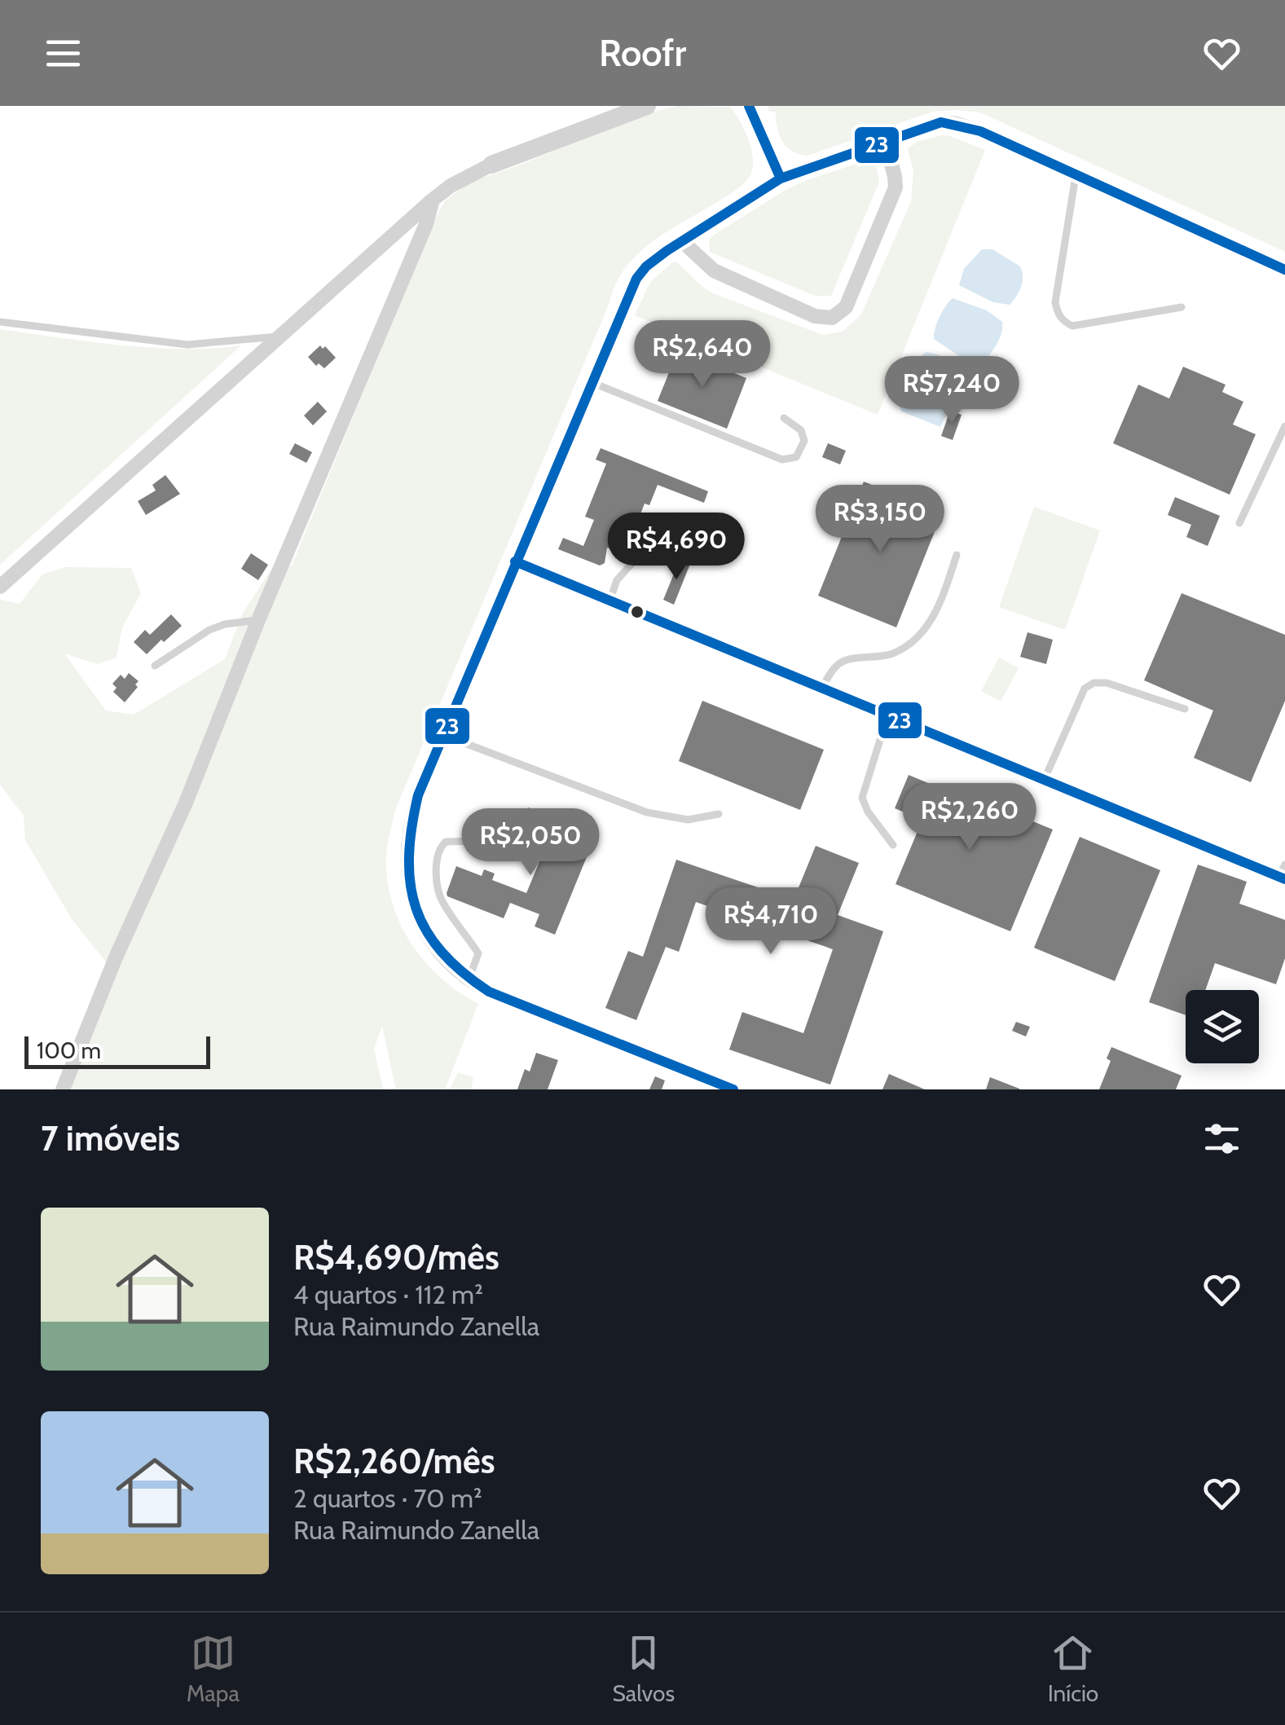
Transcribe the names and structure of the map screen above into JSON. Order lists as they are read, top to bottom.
{
  "lines": ["transit line 23"],
  "scale_bar": "100 m",
  "page": {
    "header": "Roofr",
    "price": [
      "R$2,640",
      "R$7,240",
      "R$3,150",
      "R$4,690",
      "R$2,260",
      "R$2,050",
      "R$4,710"
    ],
    "scale": "100 m",
    "heading": "7 imóveis",
    "list": [
      {
        "name": "R$4,690/mês",
        "note": "4 quartos · 112 m² · Rua Raimundo Zanella"
      },
      {
        "name": "R$2,260/mês",
        "note": "2 quartos · 70 m² · Rua Raimundo Zanella"
      }
    ],
    "tabs": ["Mapa", "Salvos", "Início"]
  }
}
